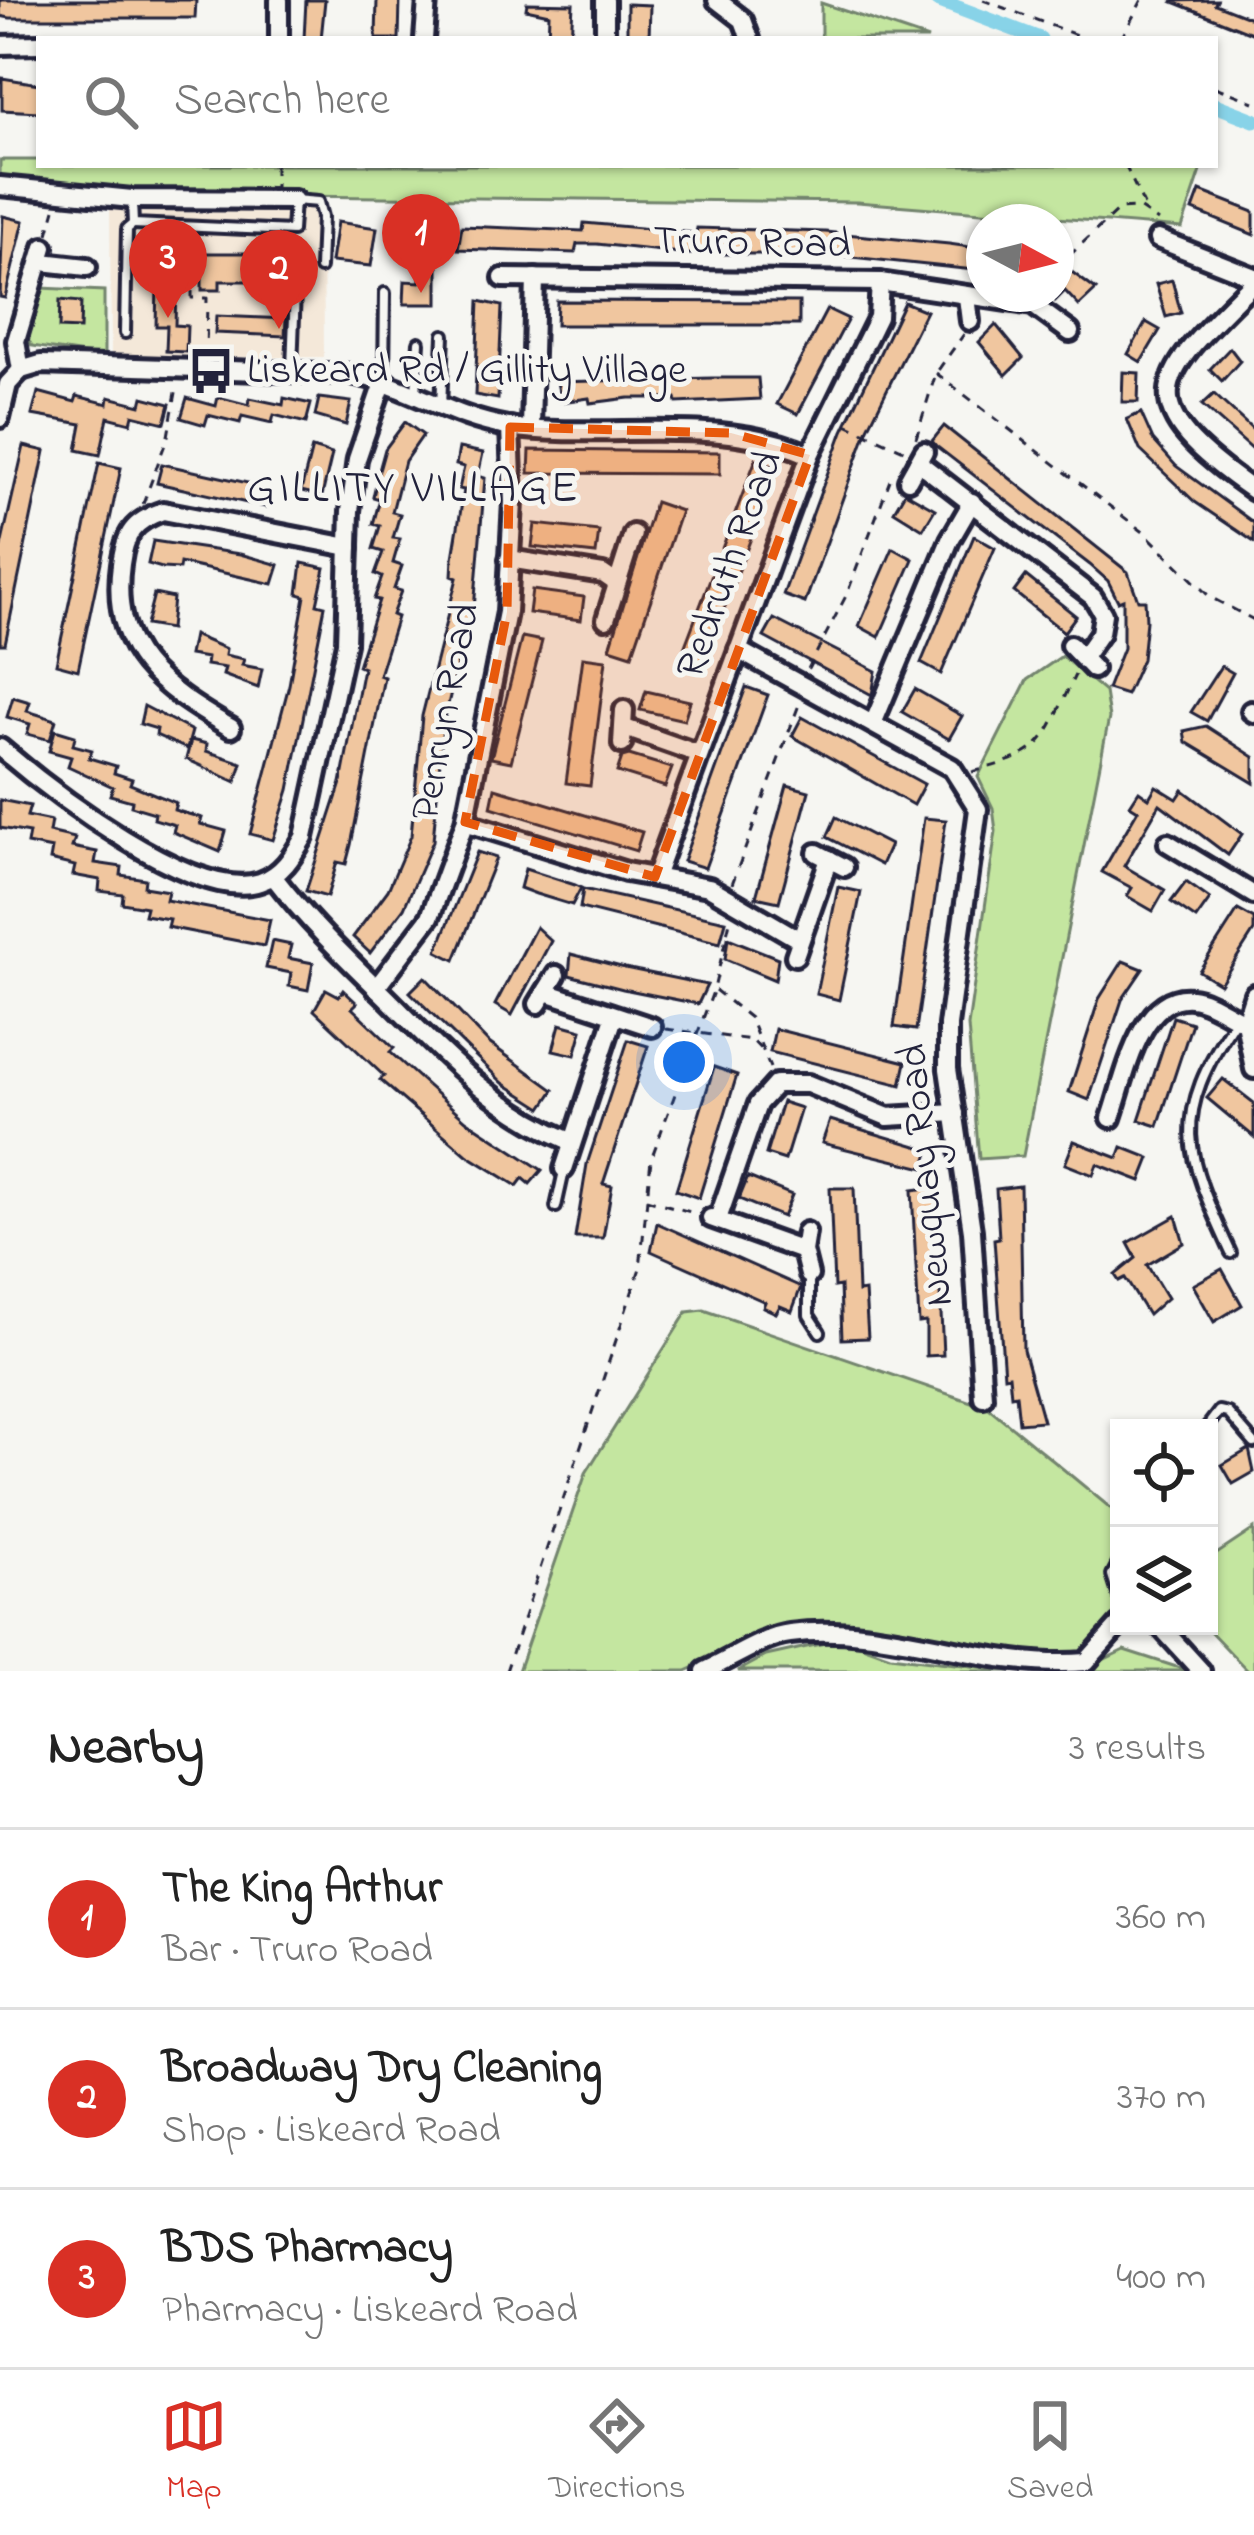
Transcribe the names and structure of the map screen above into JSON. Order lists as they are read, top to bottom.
{
  "streets": {
    "street": [
      "Truro Road",
      "Redruth Road",
      "Penryn Road",
      "Newquay Road"
    ]
  },
  "crossings": [
    ["Truro Road", "Redruth Road"]
  ],
  "districts": ["GILLITY VILLAGE"],
  "places": {
    "bus stop": ["Liskeard Rd / Gillity Village"]
  },
  "north": "right",
  "page": {
    "search": "Search here",
    "pins": ["1", "3", "2"],
    "heading": ["Nearby", "3 results"],
    "list": [
      {
        "mark": "1",
        "name": "The King Arthur",
        "note": "Bar · Truro Road",
        "value": "360 m"
      },
      {
        "mark": "2",
        "name": "Broadway Dry Cleaning",
        "note": "Shop · Liskeard Road",
        "value": "370 m"
      },
      {
        "mark": "3",
        "name": "BDS Pharmacy",
        "note": "Pharmacy · Liskeard Road",
        "value": "400 m"
      }
    ],
    "nav": ["Map", "Directions", "Saved"]
  }
}
